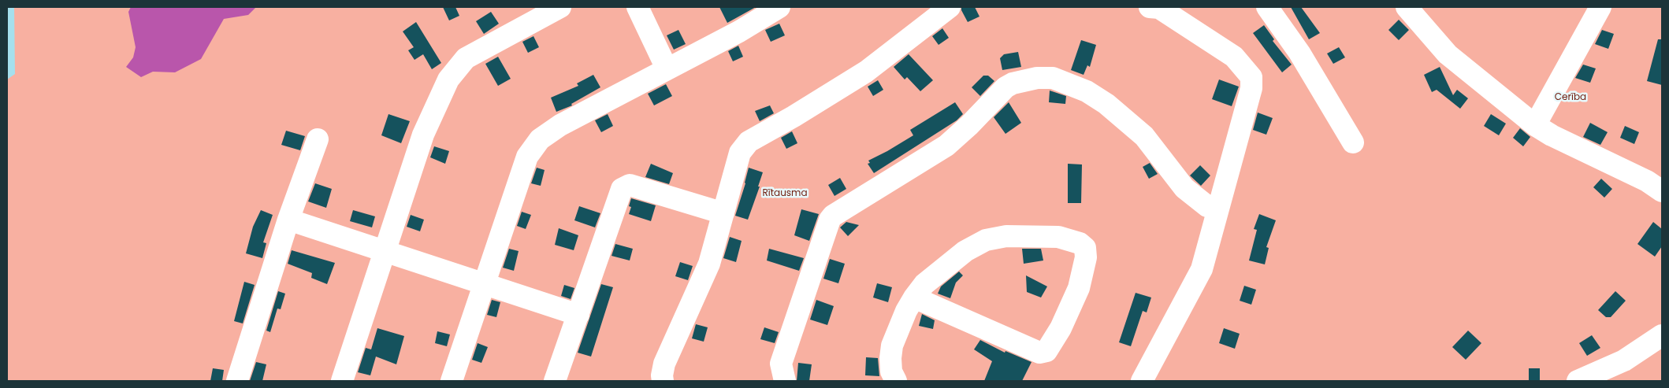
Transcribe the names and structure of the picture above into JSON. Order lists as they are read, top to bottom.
{
  "parks": ["Cerība", "Rītausma"]
}
